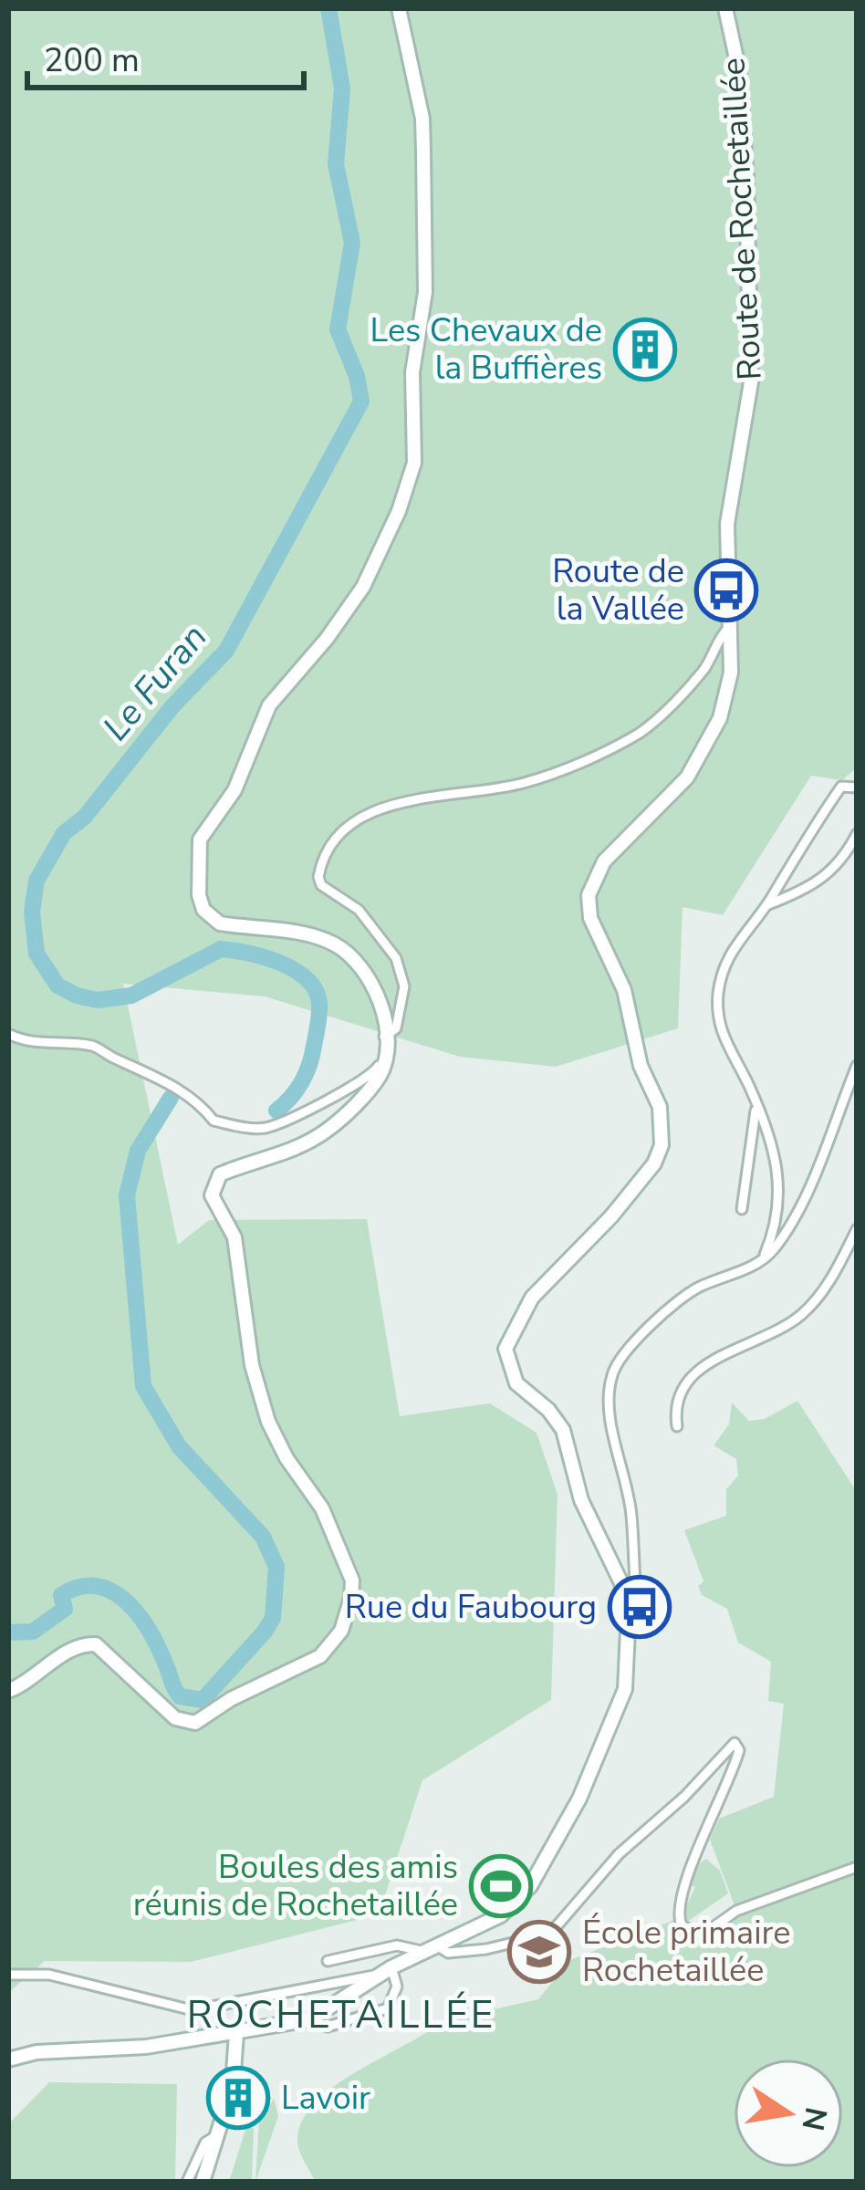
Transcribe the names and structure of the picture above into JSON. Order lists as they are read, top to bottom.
{
  "streets": {
    "main road": ["Route de Rochetaillée"]
  },
  "districts": ["ROCHETAILLÉE"],
  "water": ["Le Furan"],
  "places": {
    "building": ["Les Chevaux de la Buffières", "Lavoir"],
    "bus stop": ["Route de la Vallée", "Rue du Faubourg"],
    "sports": ["Boules des amis réunis de Rochetaillée"],
    "school or university": ["École primaire Rochetaillée"]
  },
  "scale_bar": "200 m",
  "north": "right"
}
